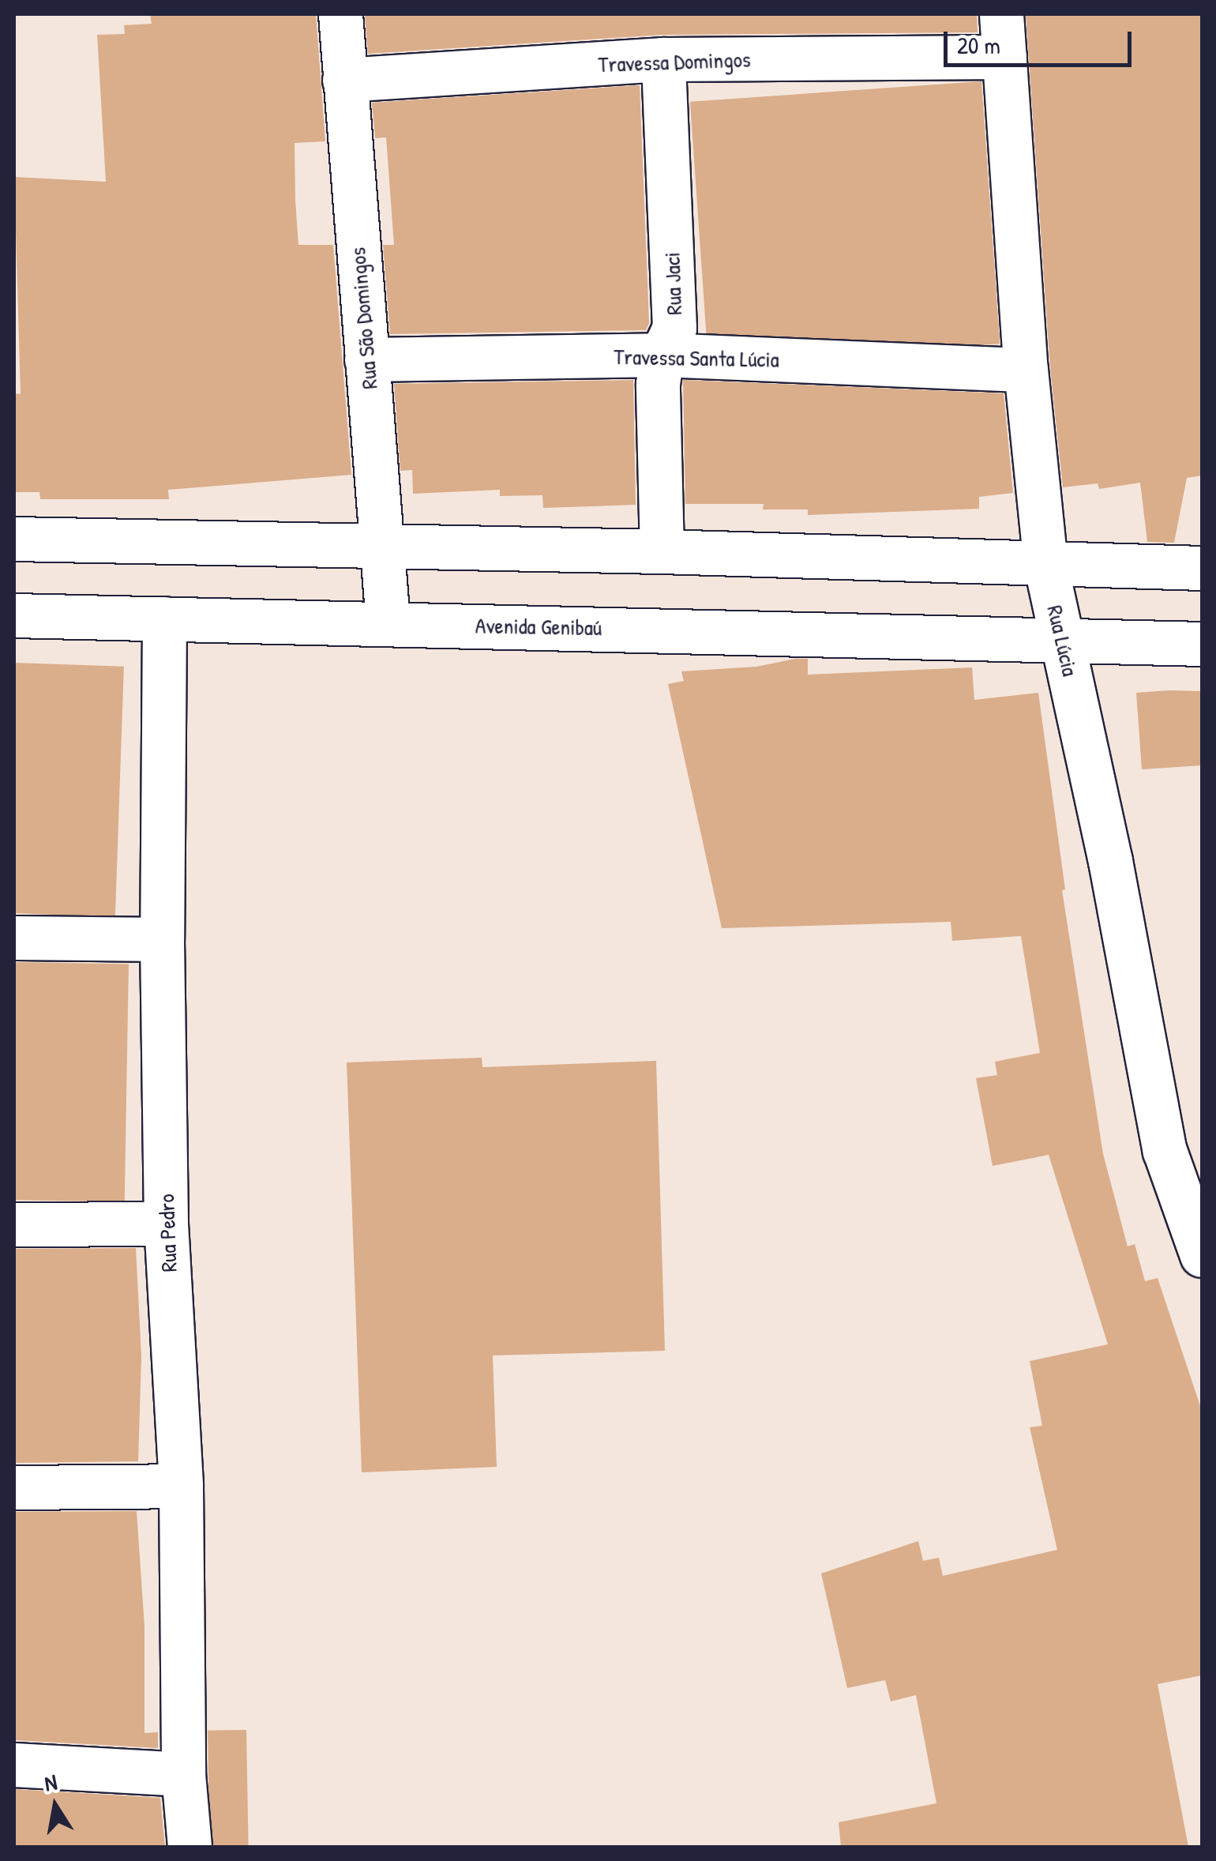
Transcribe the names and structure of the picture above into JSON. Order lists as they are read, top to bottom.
{
  "streets": {
    "street": [
      "Travessa Domingos",
      "Rua Jaci",
      "Rua São Domingos",
      "Travessa Santa Lúcia",
      "Avenida Genibaú",
      "Rua Lúcia",
      "Rua Pedro"
    ]
  },
  "crossings": [
    ["Travessa Domingos", "Rua Jaci"],
    ["Travessa Domingos", "Rua São Domingos"],
    ["Travessa Domingos", "Rua Lúcia"],
    ["Rua Jaci", "Travessa Santa Lúcia"],
    ["Rua São Domingos", "Travessa Santa Lúcia"],
    ["Rua São Domingos", "Avenida Genibaú"],
    ["Travessa Santa Lúcia", "Rua Lúcia"],
    ["Avenida Genibaú", "Rua Lúcia"],
    ["Avenida Genibaú", "Rua Pedro"]
  ],
  "scale_bar": "20 m",
  "north": "top"
}
